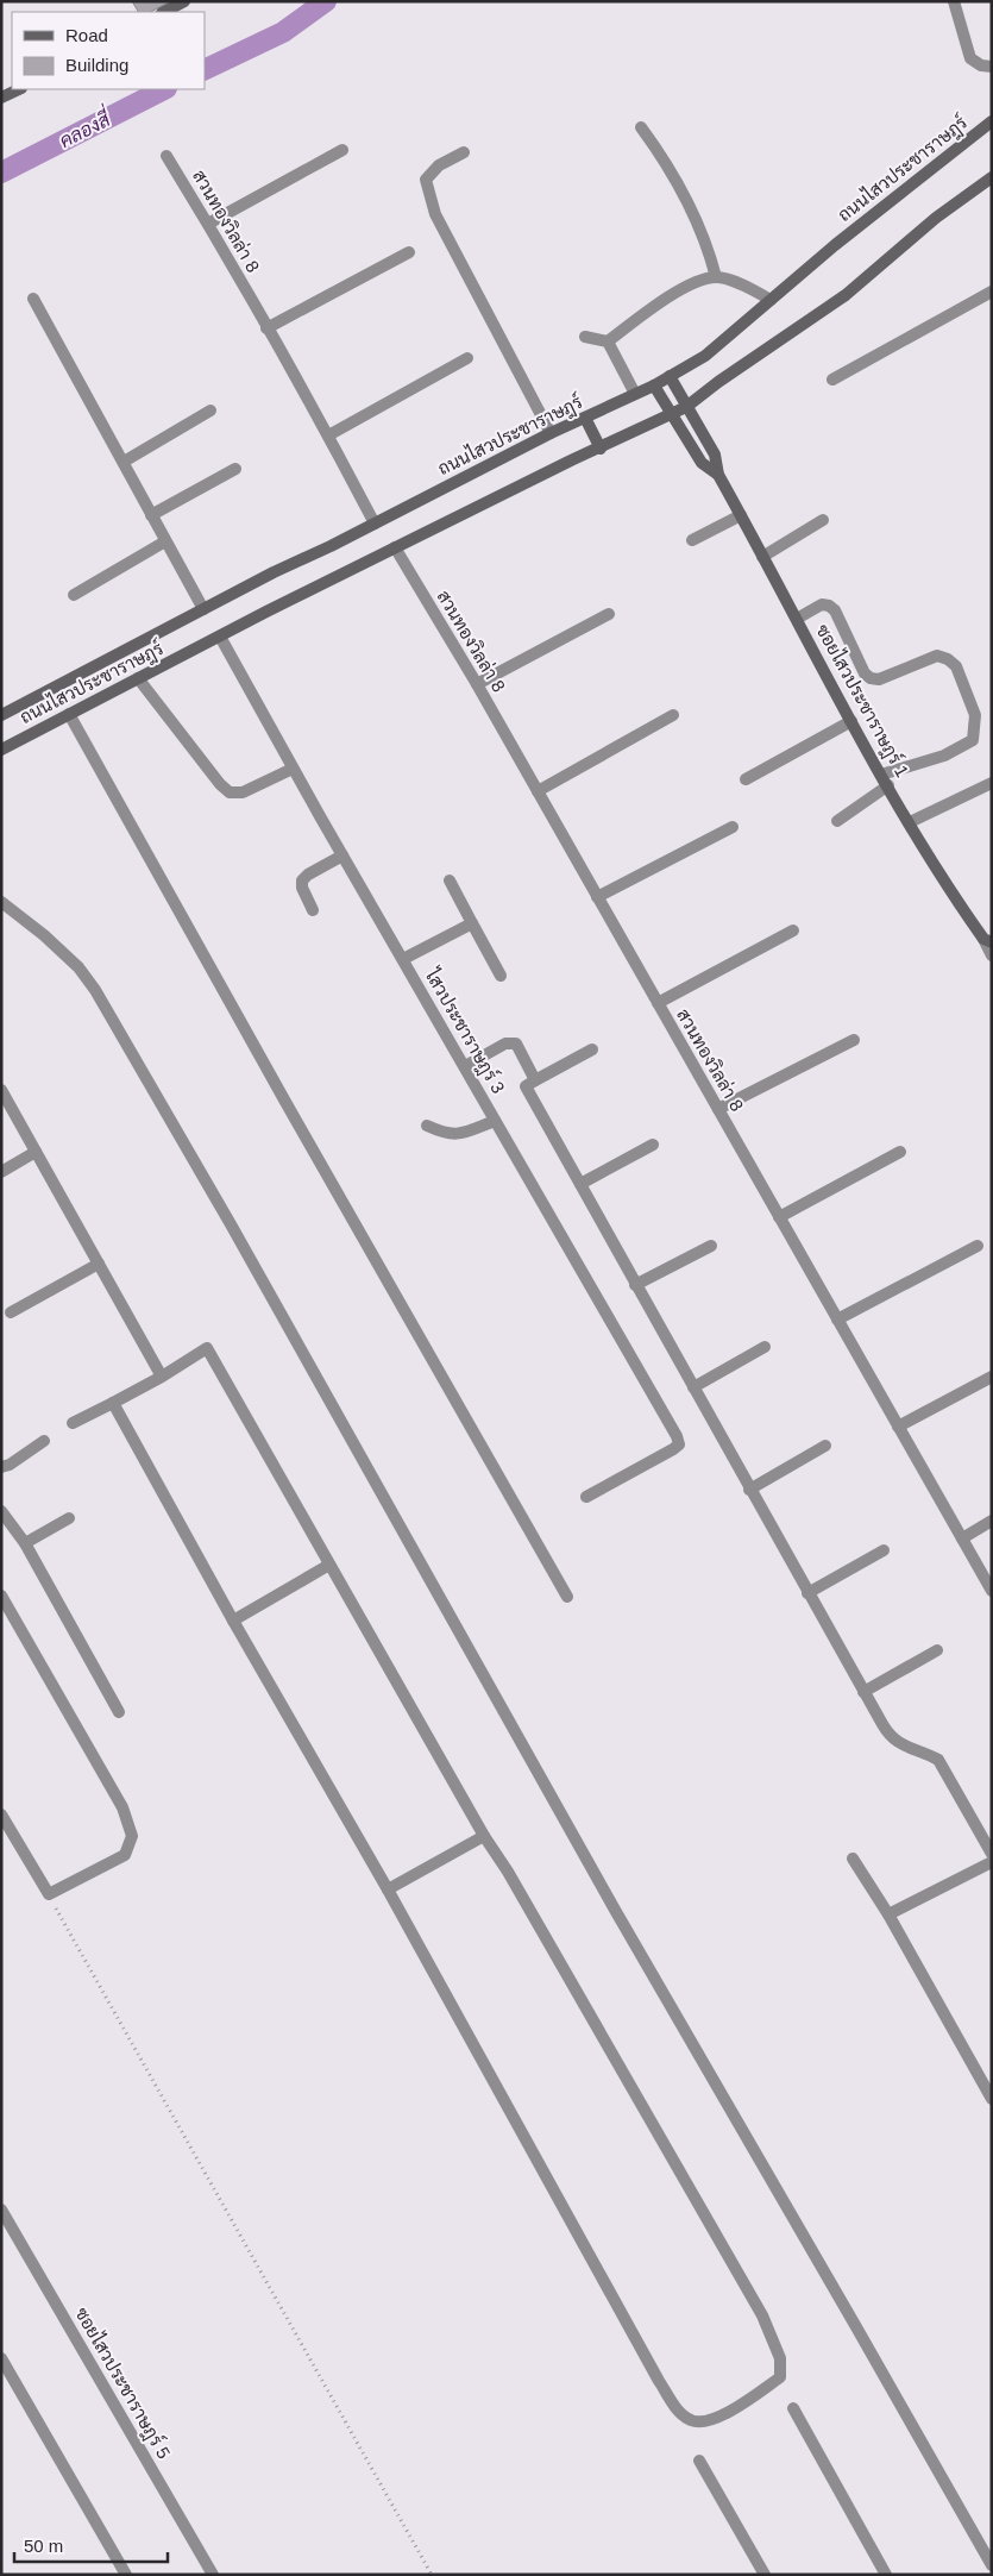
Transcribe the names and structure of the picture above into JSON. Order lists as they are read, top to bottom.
{
  "streets": {
    "main road": ["ถนนไสวประชาราษฎร์", "ซอยไสวประชาราษฎร์ 1"],
    "street": ["สวนทองวิลล่า 8", "ไสวประชาราษฎร์ 3", "ซอยไสวประชาราษฎร์ 5"]
  },
  "crossings": [
    ["ถนนไสวประชาราษฎร์", "สวนทองวิลล่า 8"],
    ["ถนนไสวประชาราษฎร์", "ไสวประชาราษฎร์ 3"]
  ],
  "water": ["คลองสี่"],
  "legend": ["Road", "Building"],
  "scale_bar": "50 m"
}
